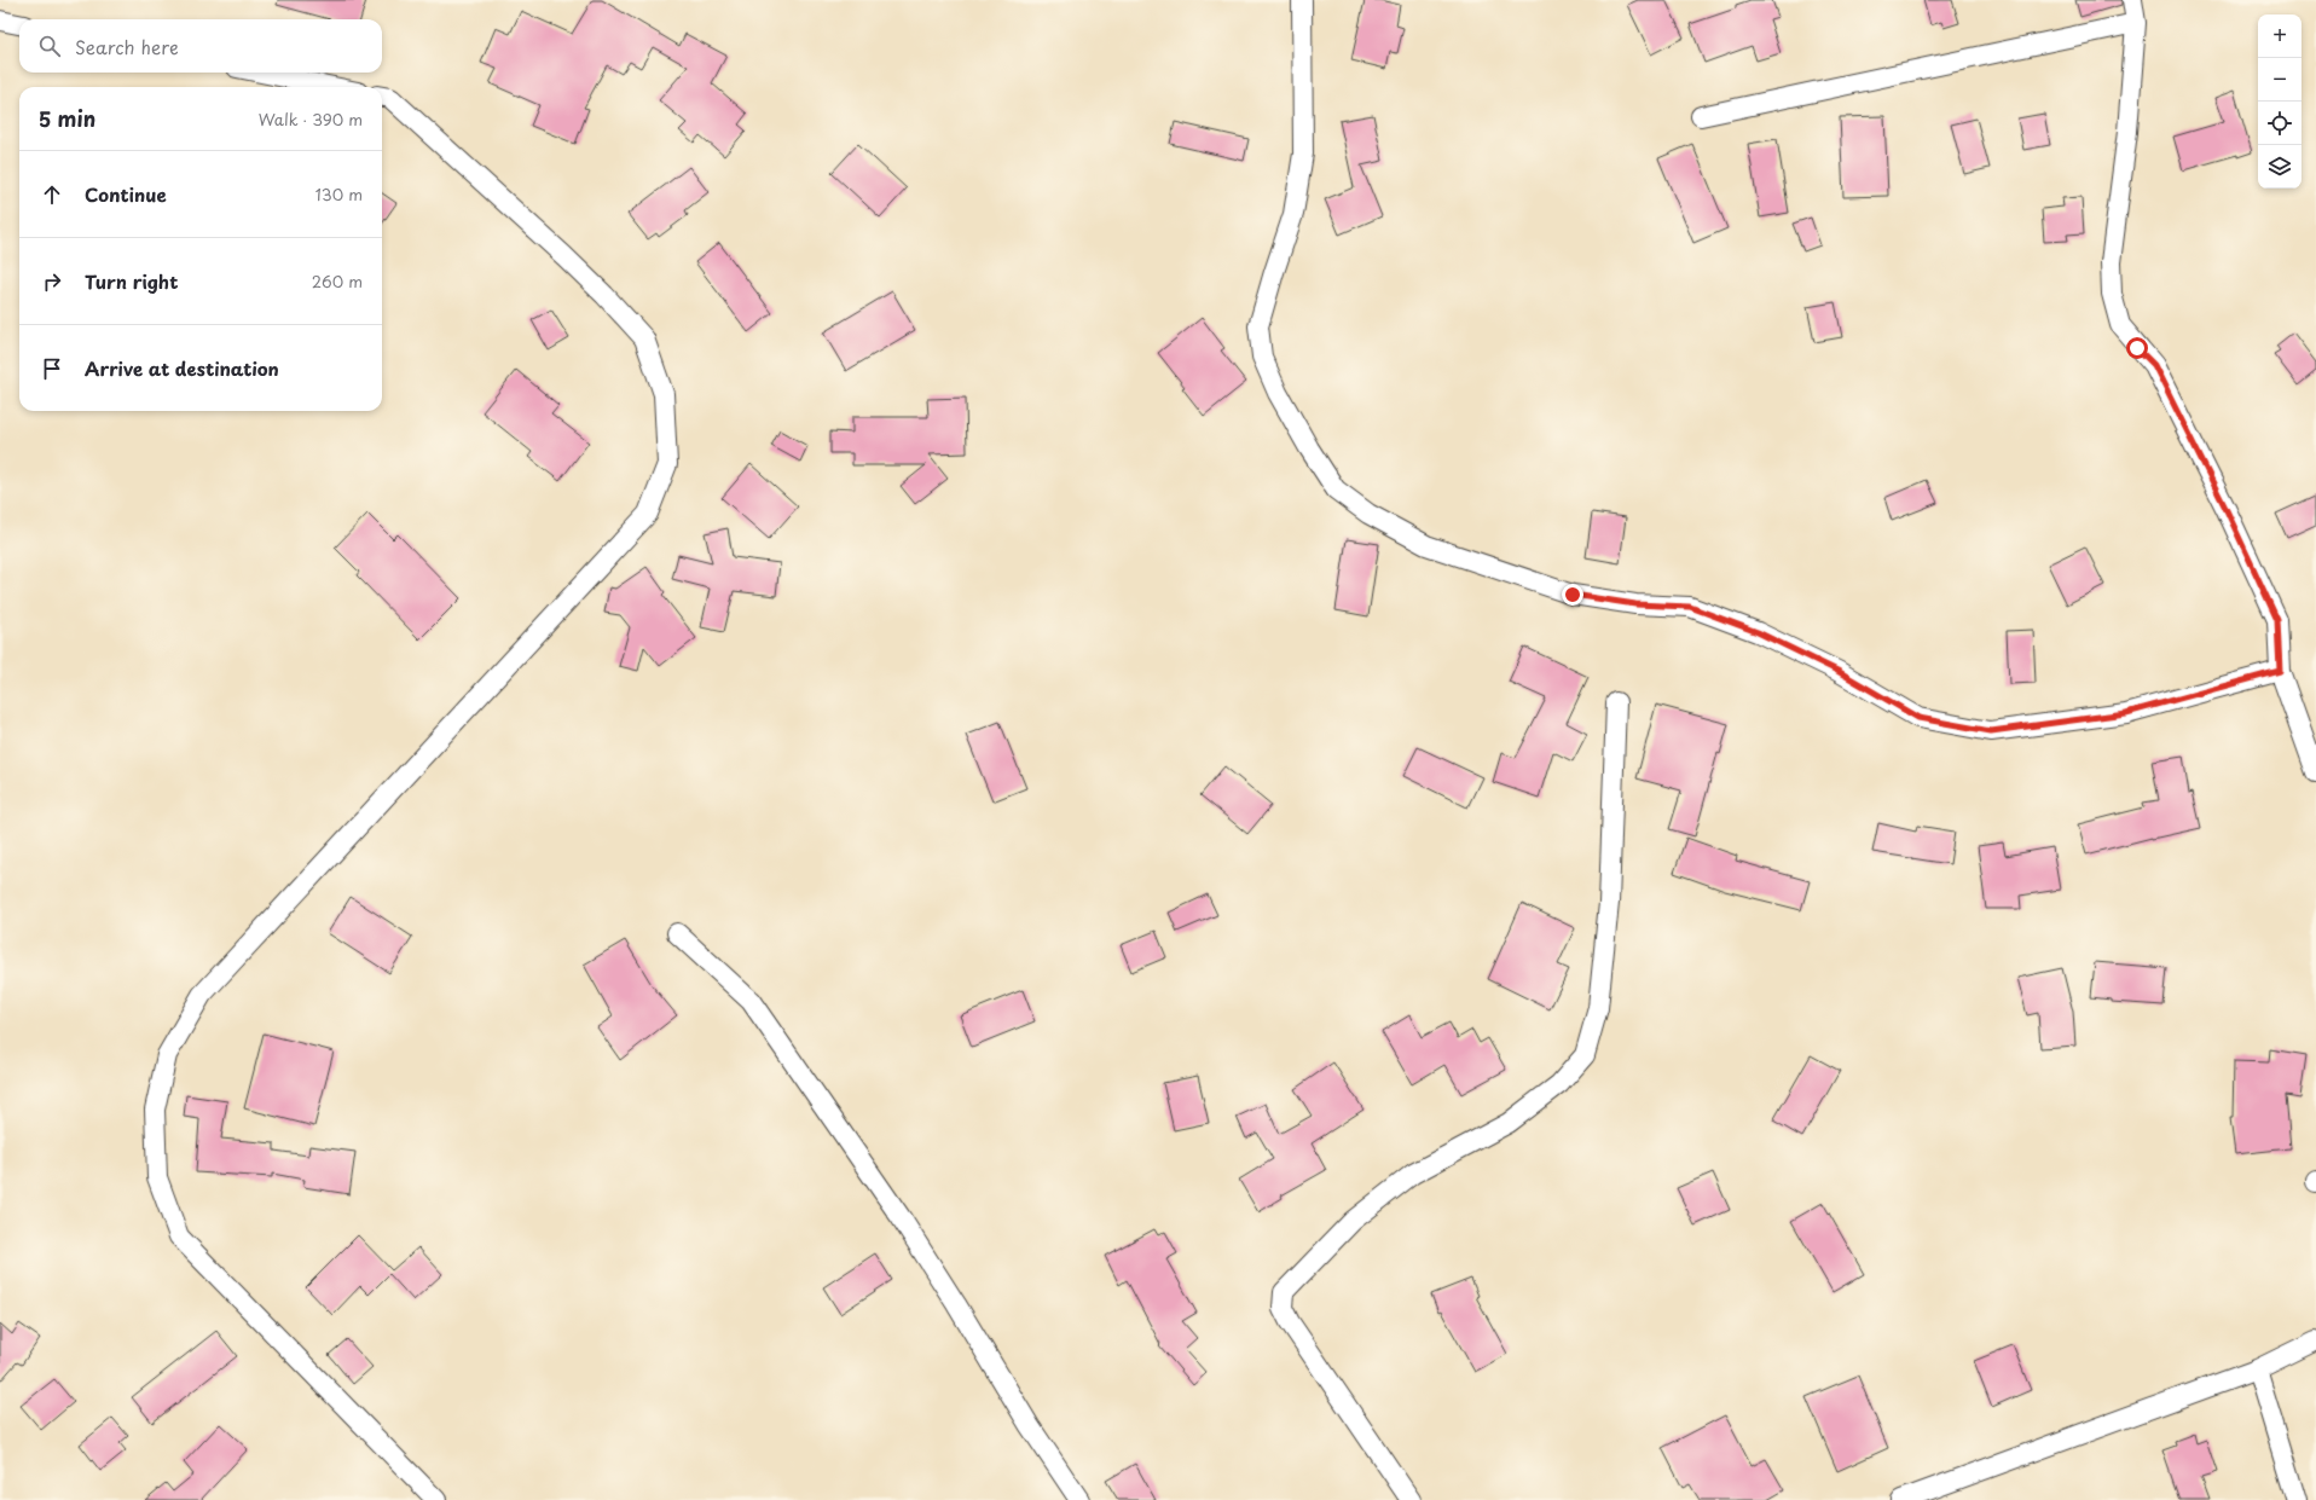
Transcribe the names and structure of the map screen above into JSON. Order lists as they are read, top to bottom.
{
  "page": {
    "map_buttons": ["+", "−"],
    "search": "Search here",
    "heading": ["5 min", "Walk · 390 m"],
    "list": [
      ["Continue", "130 m"],
      ["Turn right", "260 m"],
      "Arrive at destination"
    ]
  }
}
